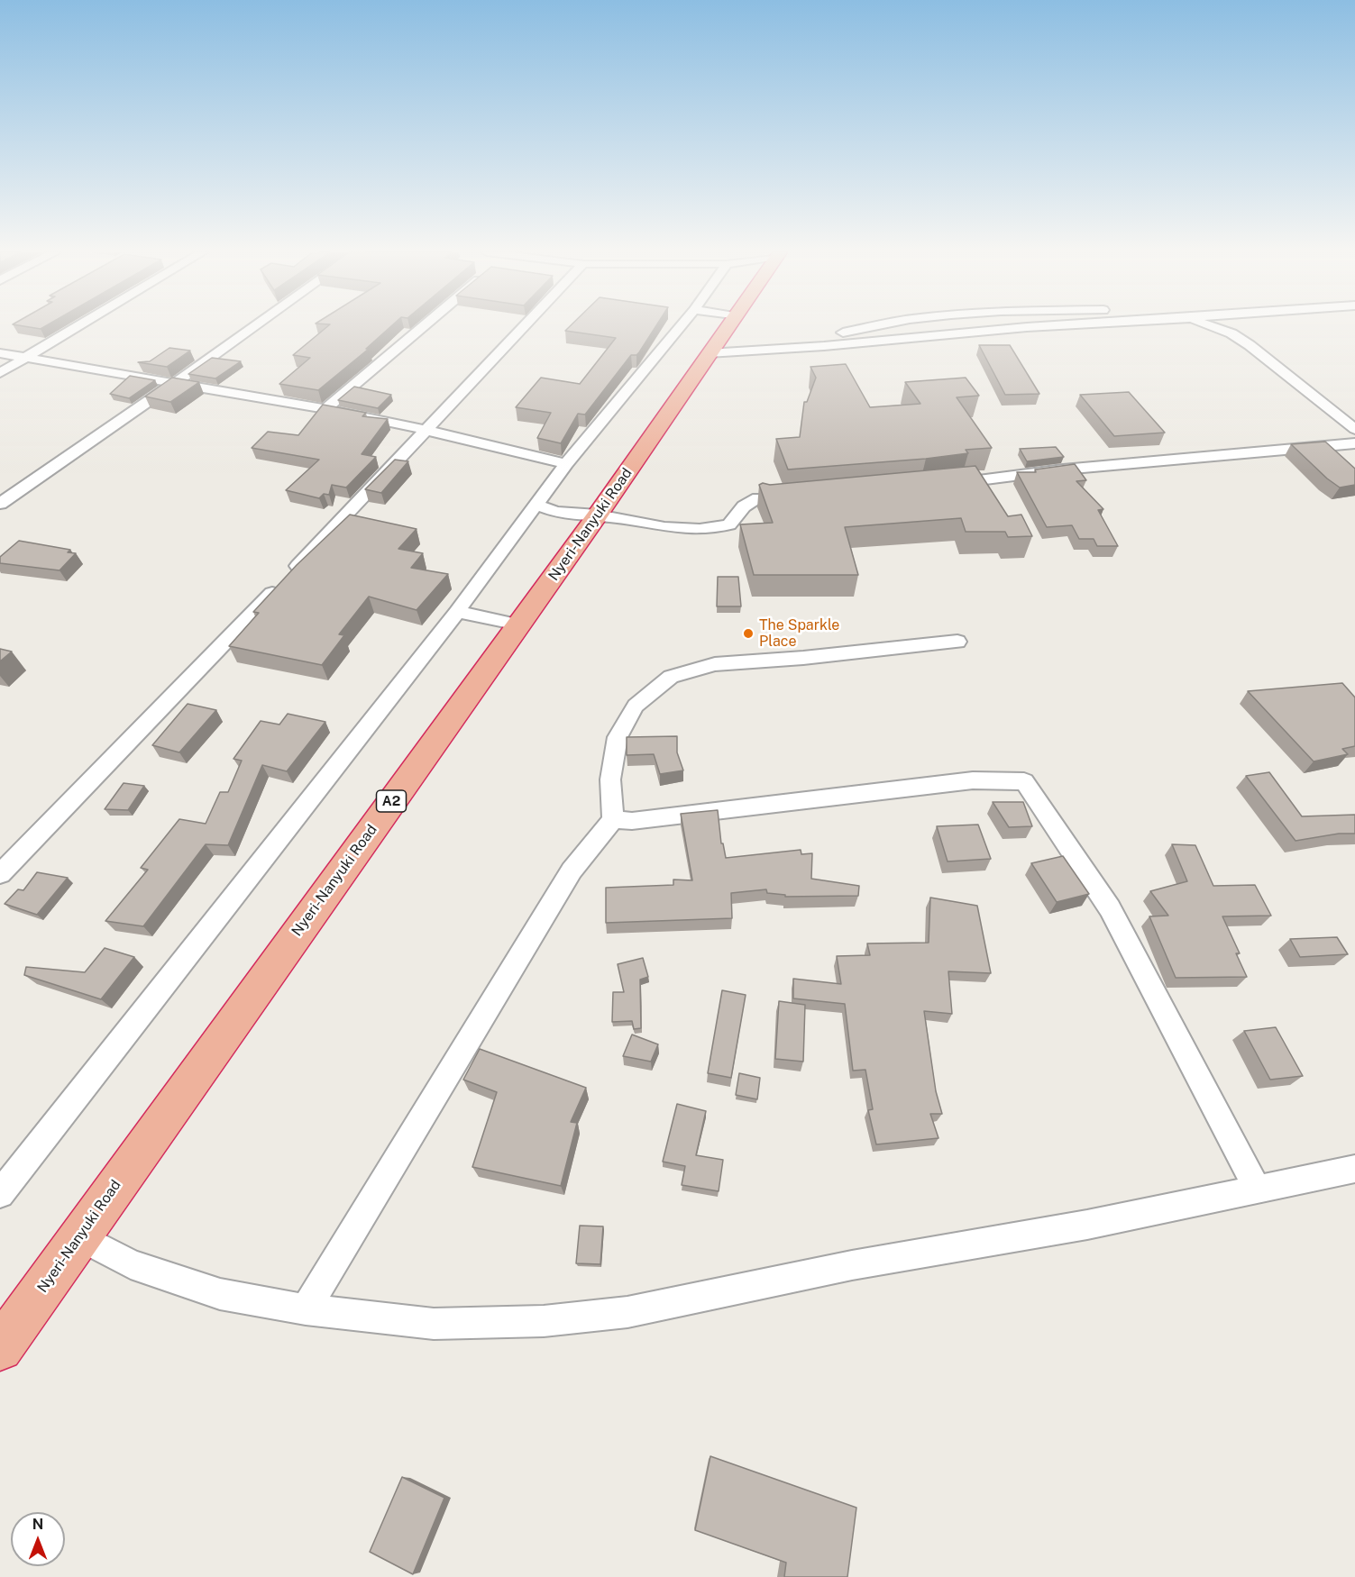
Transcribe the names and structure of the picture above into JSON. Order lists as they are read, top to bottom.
{
  "streets": {
    "highway": ["Nyeri-Nanyuki Road", "A2"]
  },
  "places": ["The Sparkle Place"],
  "north": "top"
}
